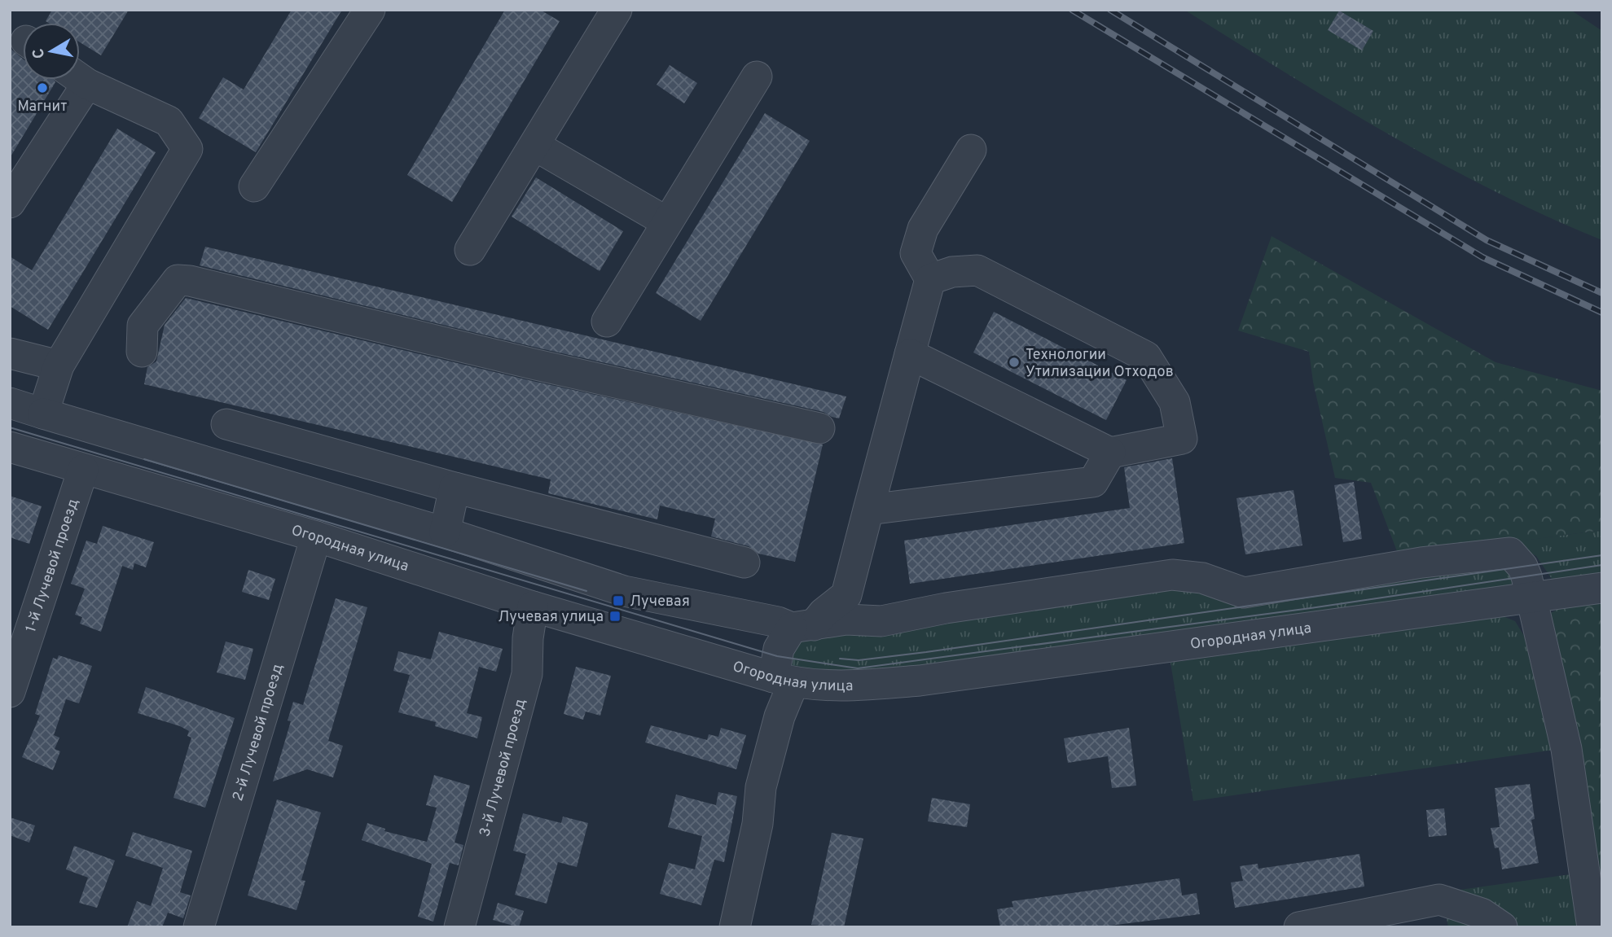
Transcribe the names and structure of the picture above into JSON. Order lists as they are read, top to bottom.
{
  "streets": {
    "street": [
      "Огородная улица",
      "1-й Лучевой проезд",
      "2-й Лучевой проезд",
      "3-й Лучевой проезд"
    ]
  },
  "crossings": [
    ["Огородная улица", "1-й Лучевой проезд"],
    ["Огородная улица", "2-й Лучевой проезд"],
    ["Огородная улица", "3-й Лучевой проезд"]
  ],
  "places": {
    "other": ["Магнит", "Технологии Утилизации Отходов"],
    "transit": ["Лучевая", "Лучевая улица"]
  },
  "north": "left"
}
